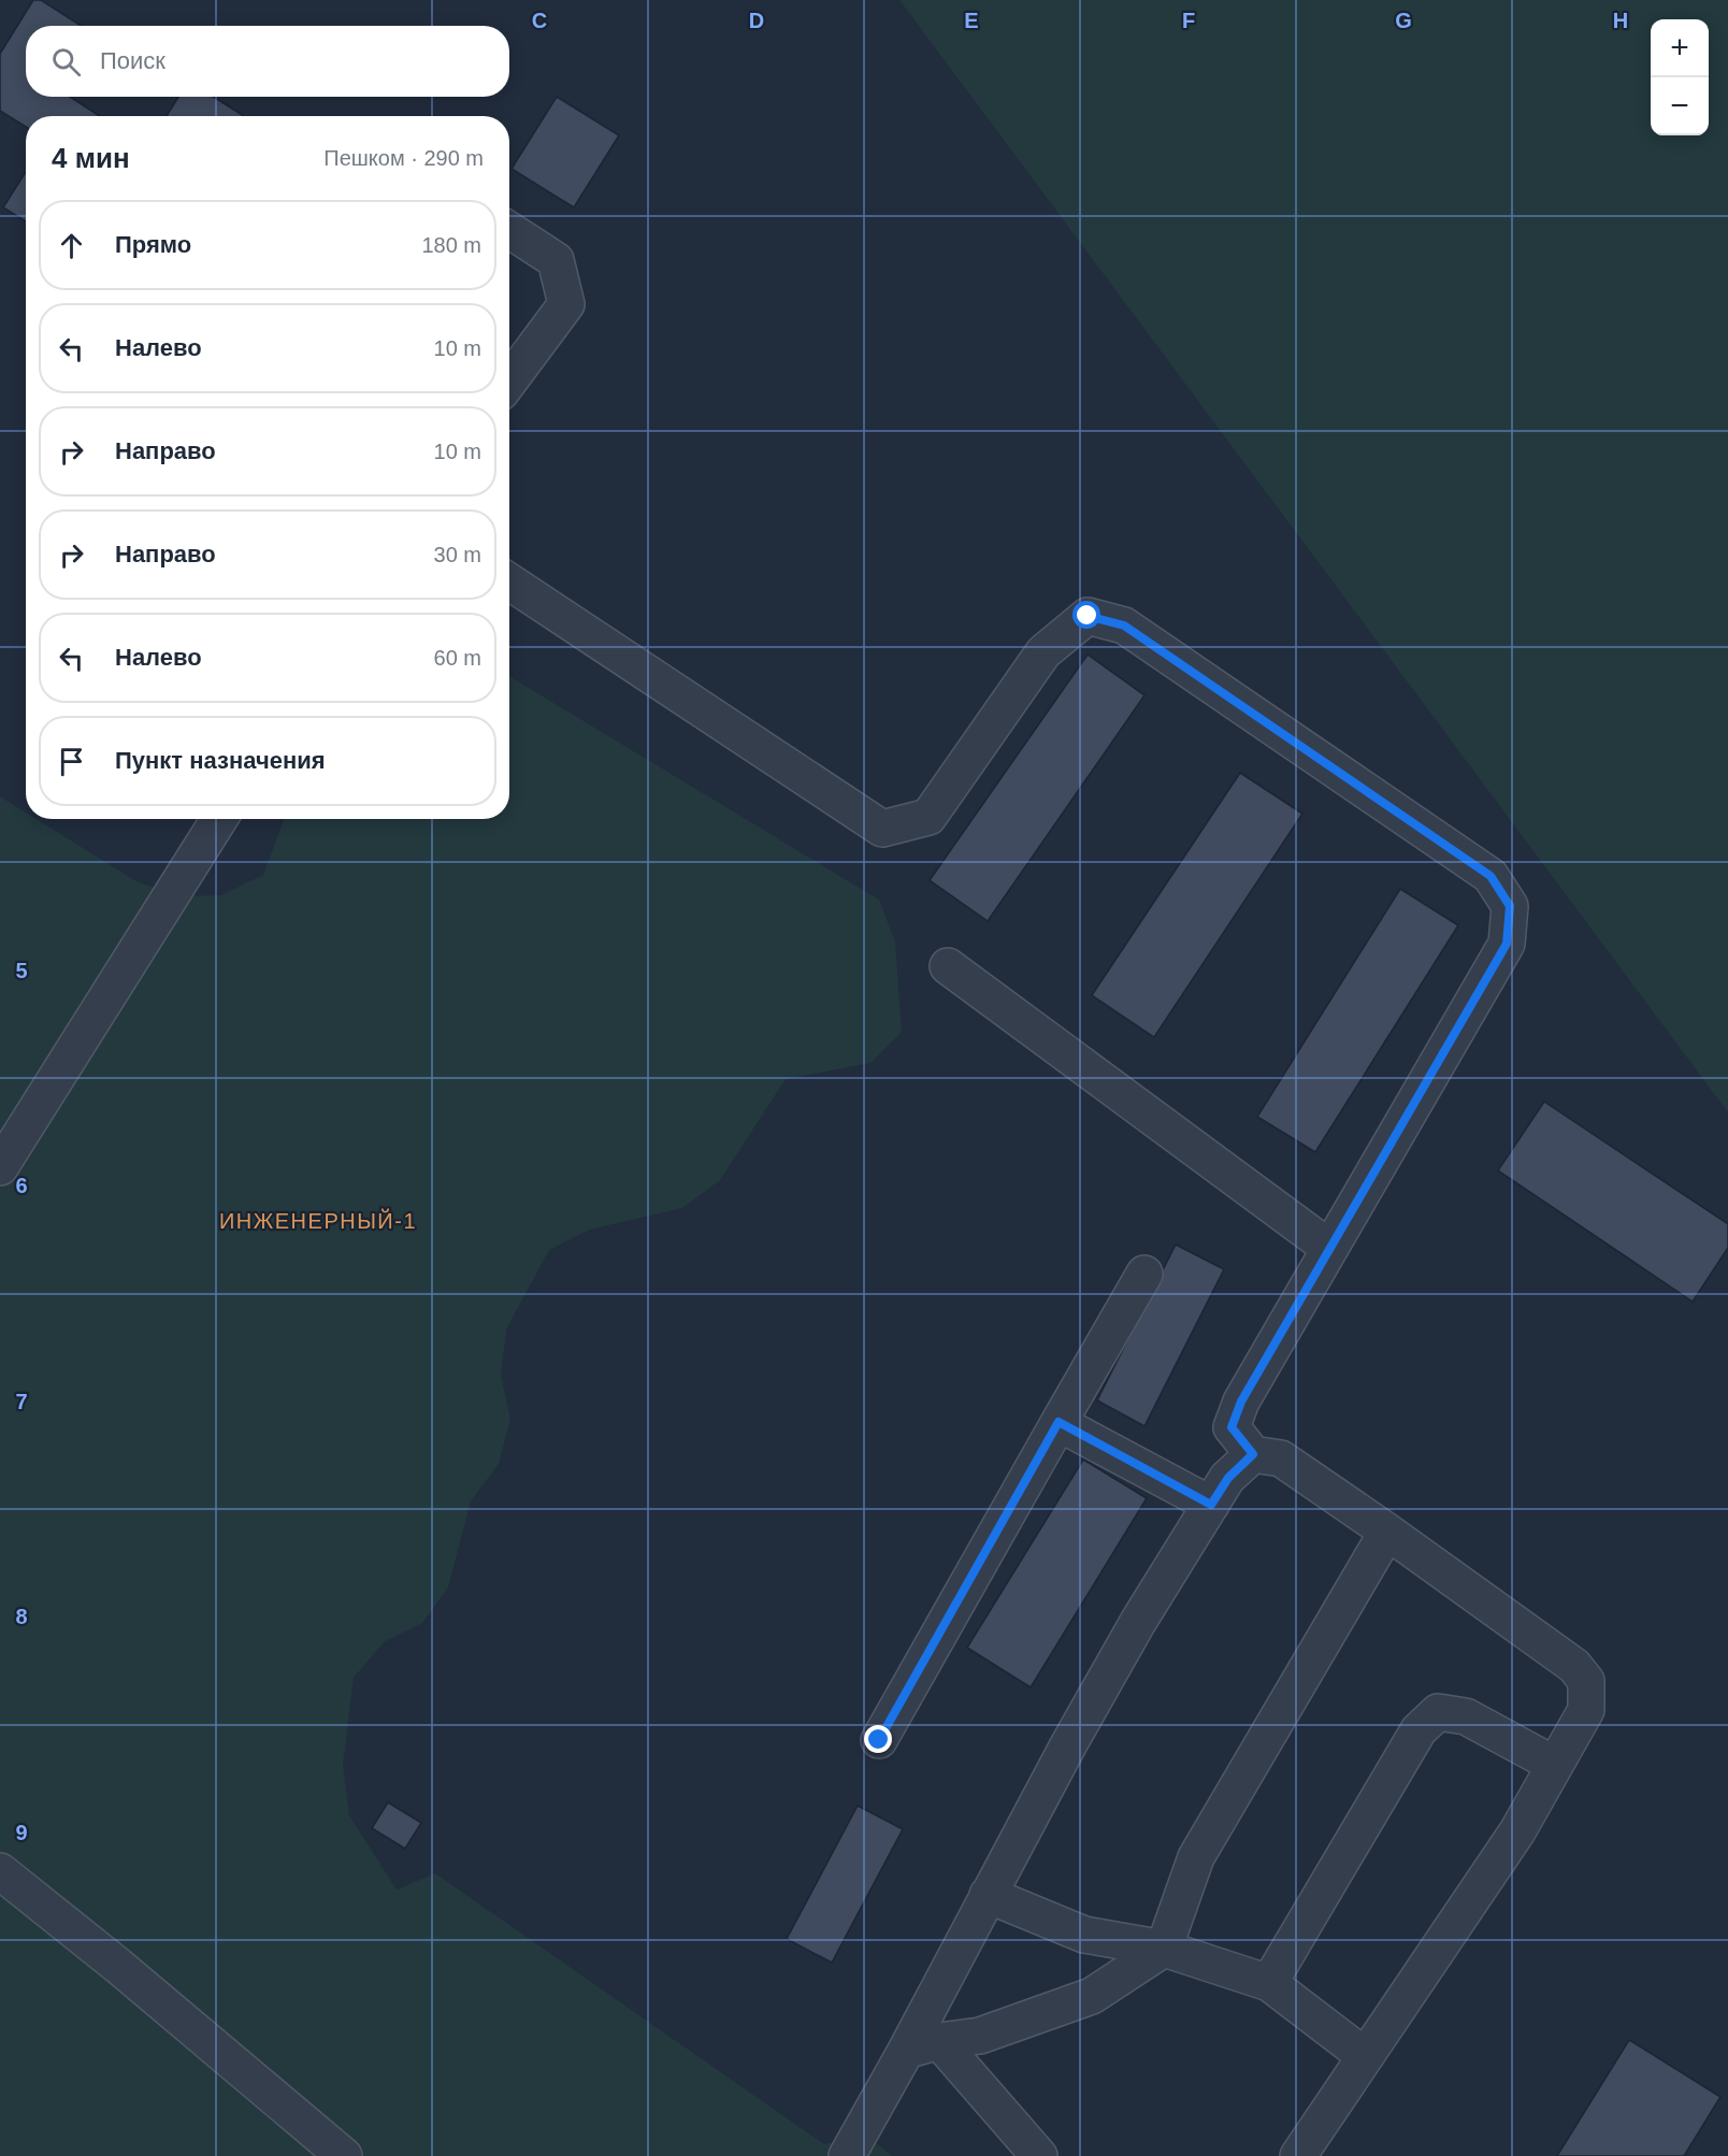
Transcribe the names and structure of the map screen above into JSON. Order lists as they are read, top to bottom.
{
  "districts": ["ИНЖЕНЕРНЫЙ-1"],
  "page": {
    "map_buttons": ["+", "−"],
    "search": "Поиск",
    "heading": ["4 мин", "Пешком · 290 m"],
    "list": [
      ["Прямо", "180 m"],
      ["Налево", "10 m"],
      ["Направо", "10 m"],
      ["Направо", "30 m"],
      ["Налево", "60 m"],
      "Пункт назначения"
    ]
  },
  "grid": {
    "columns": [
      "C",
      "D",
      "E",
      "F",
      "G",
      "H"
    ],
    "rows": [
      "5",
      "6",
      "7",
      "8",
      "9"
    ]
  }
}
